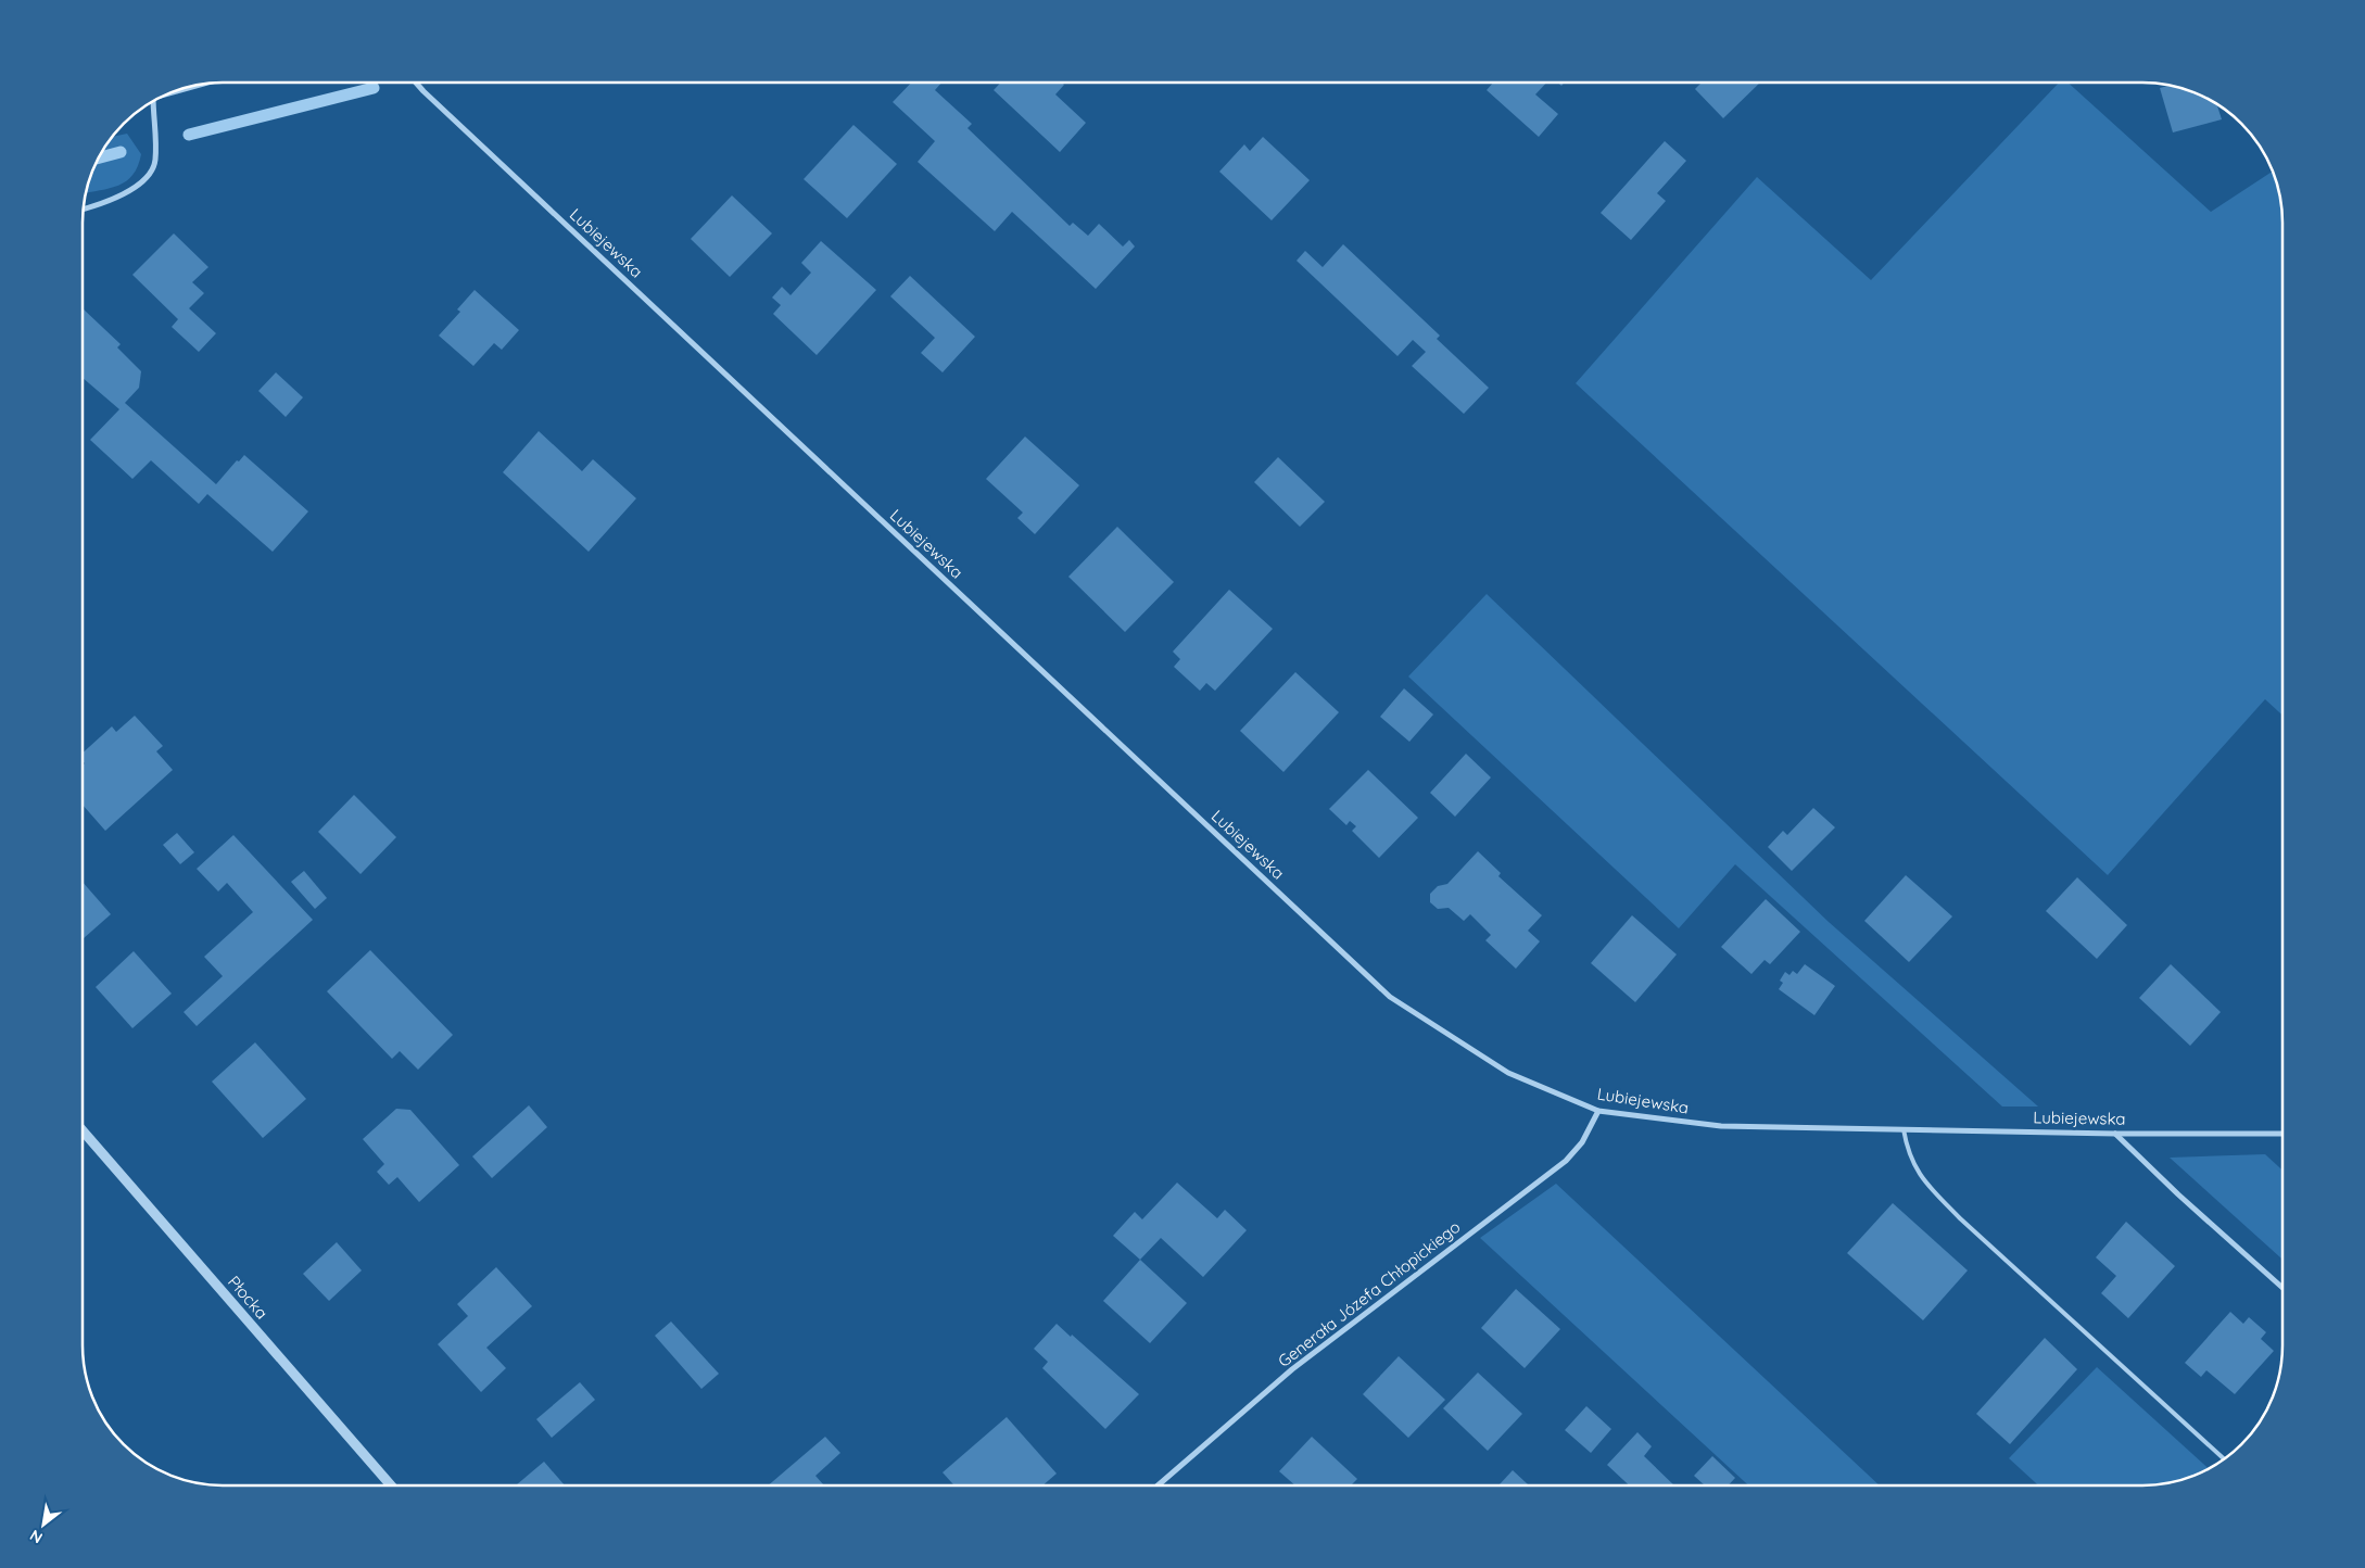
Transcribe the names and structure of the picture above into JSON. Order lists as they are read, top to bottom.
{
  "streets": {
    "street": ["Lubiejewska", "Generała Józefa Chłopickiego", "Płocka"]
  },
  "crossings": [
    ["Lubiejewska", "Generała Józefa Chłopickiego"]
  ],
  "north": "bottom left"
}
